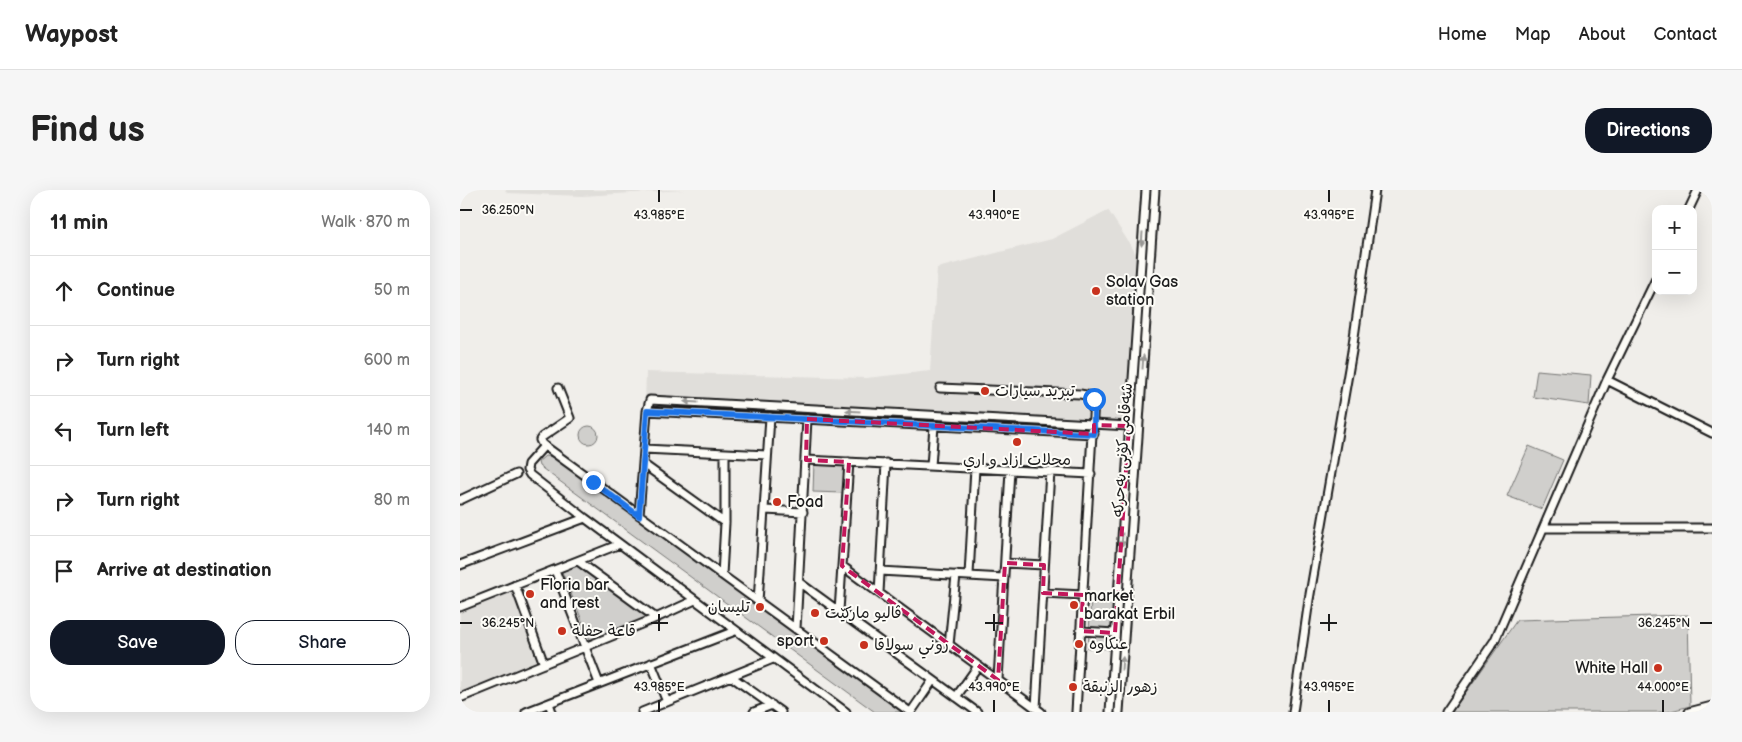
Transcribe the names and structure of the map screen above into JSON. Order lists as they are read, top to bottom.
{
  "streets": {
    "street": ["شەقامی کۆنی بەحرکە"]
  },
  "places": [
    "Solav Gas station",
    "تبريد سيارات",
    "محلات ازاد و اري",
    "Foad",
    "Floria bar and rest",
    "market barakat Erbil",
    "تليسان",
    "ڤالیو مارکێت",
    "قاعة حفلة",
    "sport",
    "عنكاوه",
    "روني سولاقا",
    "White Hall",
    "زهور الزنبقة"
  ],
  "page": {
    "header": "Waypost",
    "nav": [
      "Home",
      "Map",
      "About",
      "Contact"
    ],
    "buttons": [
      "Directions",
      ["Save", "Share"]
    ],
    "title": "Find us",
    "heading": ["11 min", "Walk · 870 m"],
    "map_buttons": ["+", "−"],
    "list": [
      ["Continue", "50 m"],
      ["Turn right", "600 m"],
      ["Turn left", "140 m"],
      ["Turn right", "80 m"],
      "Arrive at destination"
    ]
  },
  "coordinates": [
    "36.250°N",
    "43.985°E",
    "43.990°E",
    "43.995°E",
    "36.245°N",
    "44.000°E"
  ]
}
